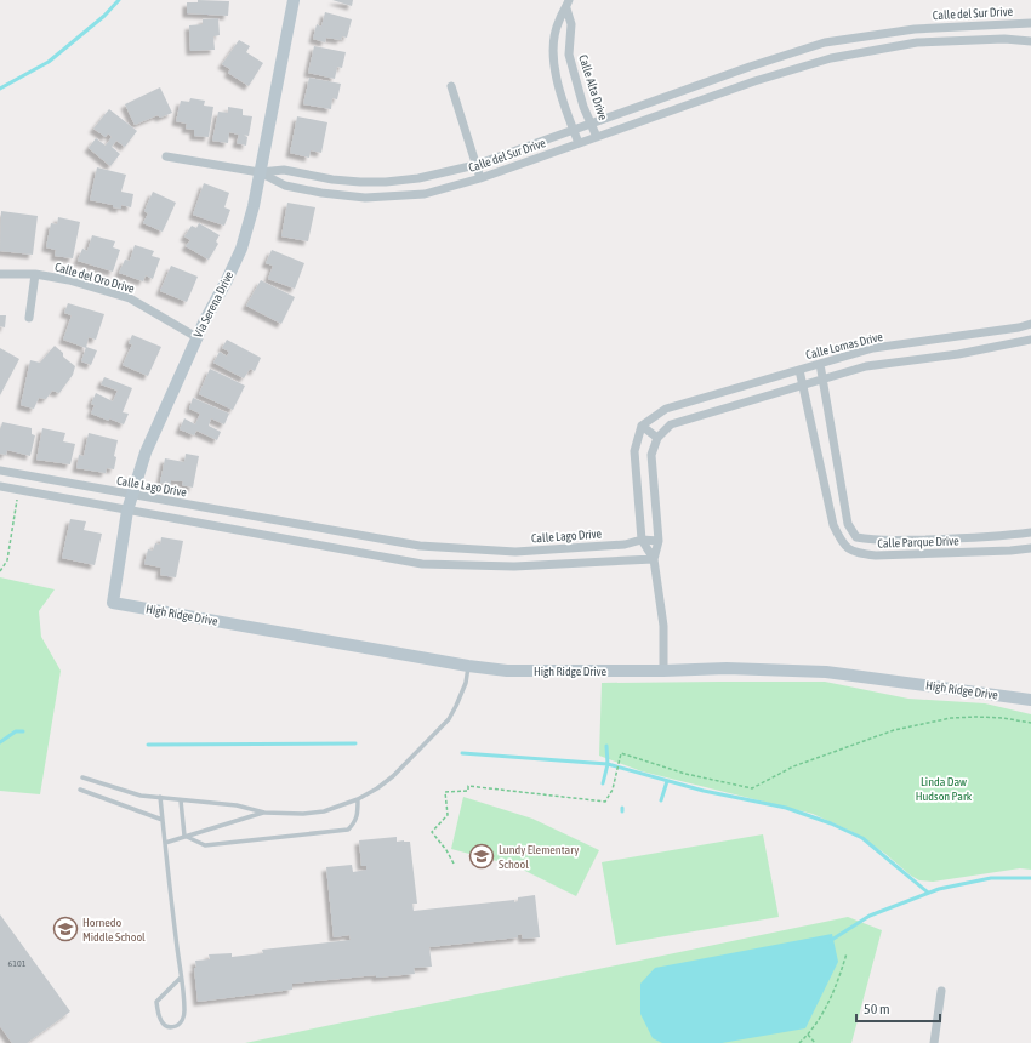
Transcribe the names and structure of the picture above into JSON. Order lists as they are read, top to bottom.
{
  "streets": {
    "street": [
      "Calle del Sur Drive",
      "Calle Alta Drive",
      "Calle del Oro Drive",
      "Via Serena Drive",
      "Calle Lomas Drive",
      "Calle Lago Drive",
      "Calle Parque Drive",
      "High Ridge Drive"
    ]
  },
  "crossings": [
    ["Calle del Sur Drive", "Calle Alta Drive"],
    ["Calle del Sur Drive", "Via Serena Drive"],
    ["Calle del Oro Drive", "Via Serena Drive"],
    ["Via Serena Drive", "Calle Lago Drive"],
    ["Via Serena Drive", "High Ridge Drive"]
  ],
  "parks": ["Linda Daw Hudson Park"],
  "places": {
    "school or university": ["Lundy Elementary School", "Hornedo Middle School"]
  },
  "house_numbers": ["6101"],
  "scale_bar": "50 m"
}
